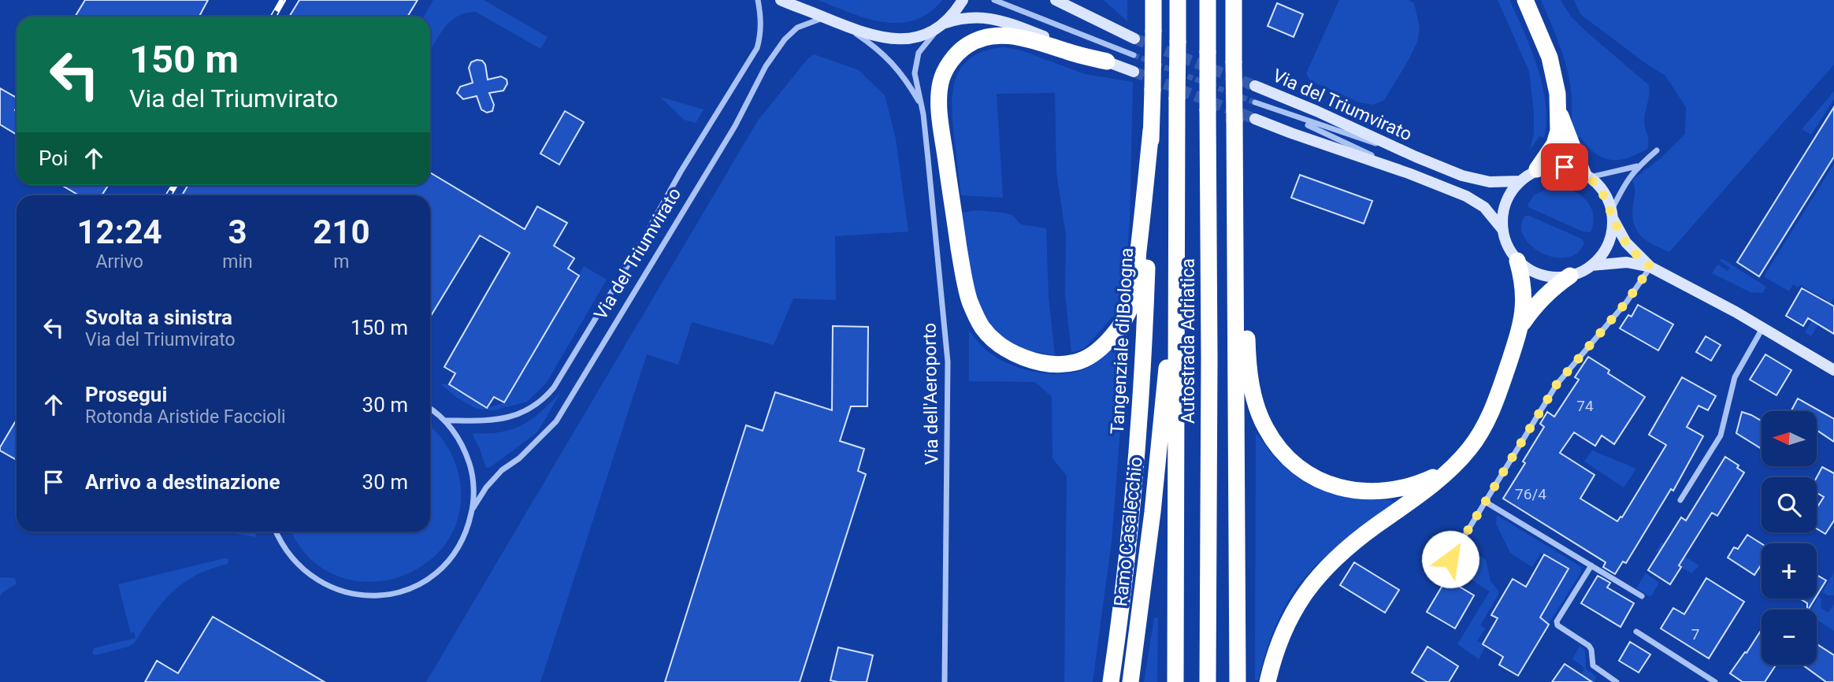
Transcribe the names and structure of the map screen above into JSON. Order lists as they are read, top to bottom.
{
  "streets": {
    "highway": ["Tangenziale di Bologna", "Autostrada Adriatica", "Ramo Casalecchio"],
    "main road": ["Via del Triumvirato"],
    "street": ["Via dell'Aeroporto"]
  },
  "crossings": [
    ["Autostrada Adriatica", "Ramo Casalecchio"]
  ],
  "house_numbers": ["74", "76/4", "7"],
  "north": "left",
  "page": {
    "turn": ["150 m", "Via del Triumvirato"],
    "then": "Poi",
    "eta": [
      "12:24",
      "Arrivo",
      "3",
      "min",
      "210",
      "m"
    ],
    "list": [
      {
        "name": "Svolta a sinistra",
        "note": "Via del Triumvirato",
        "value": "150 m"
      },
      {
        "name": "Prosegui",
        "note": "Rotonda Aristide Faccioli",
        "value": "30 m"
      },
      {
        "name": "Arrivo a destinazione",
        "value": "30 m"
      }
    ],
    "map_buttons": ["+", "−"]
  }
}
